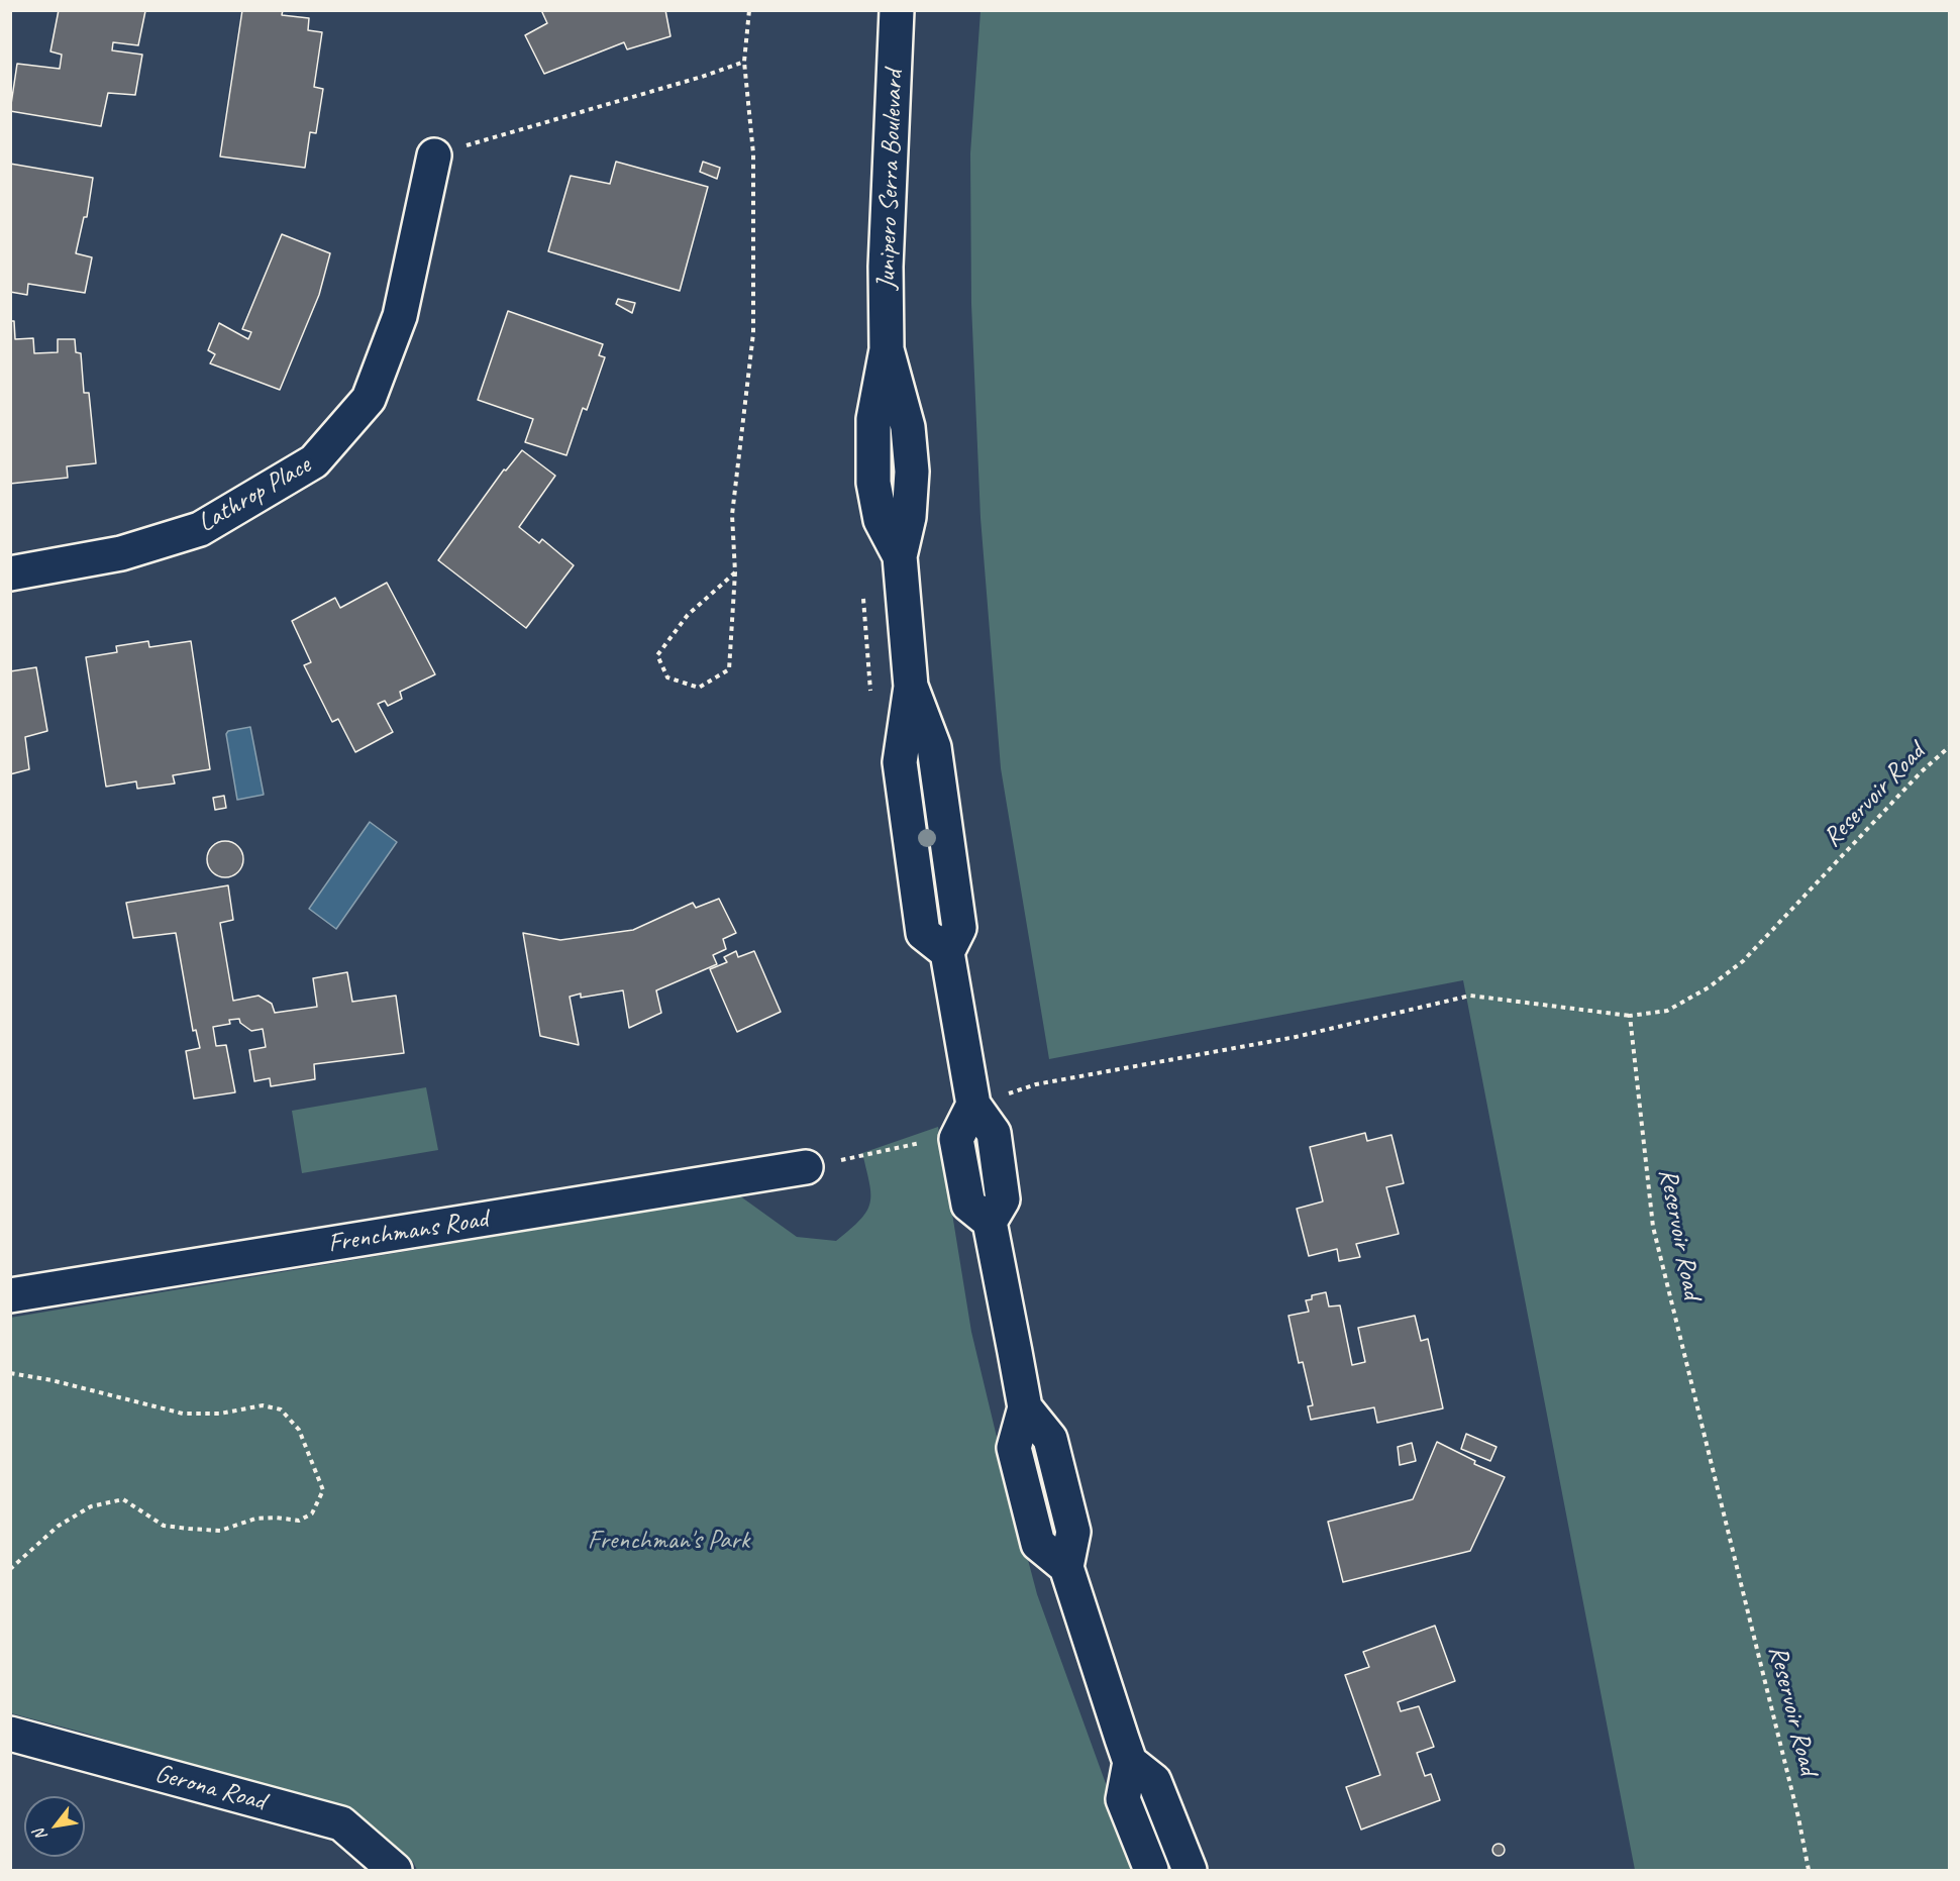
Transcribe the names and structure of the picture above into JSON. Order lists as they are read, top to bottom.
{
  "streets": {
    "main road": [
      "Junipero Serra Boulevard",
      "Lathrop Place",
      "Frenchmans Road",
      "Gerona Road"
    ],
    "path": ["Reservoir Road"]
  },
  "parks": ["Frenchman's Park"],
  "north": "bottom left"
}
